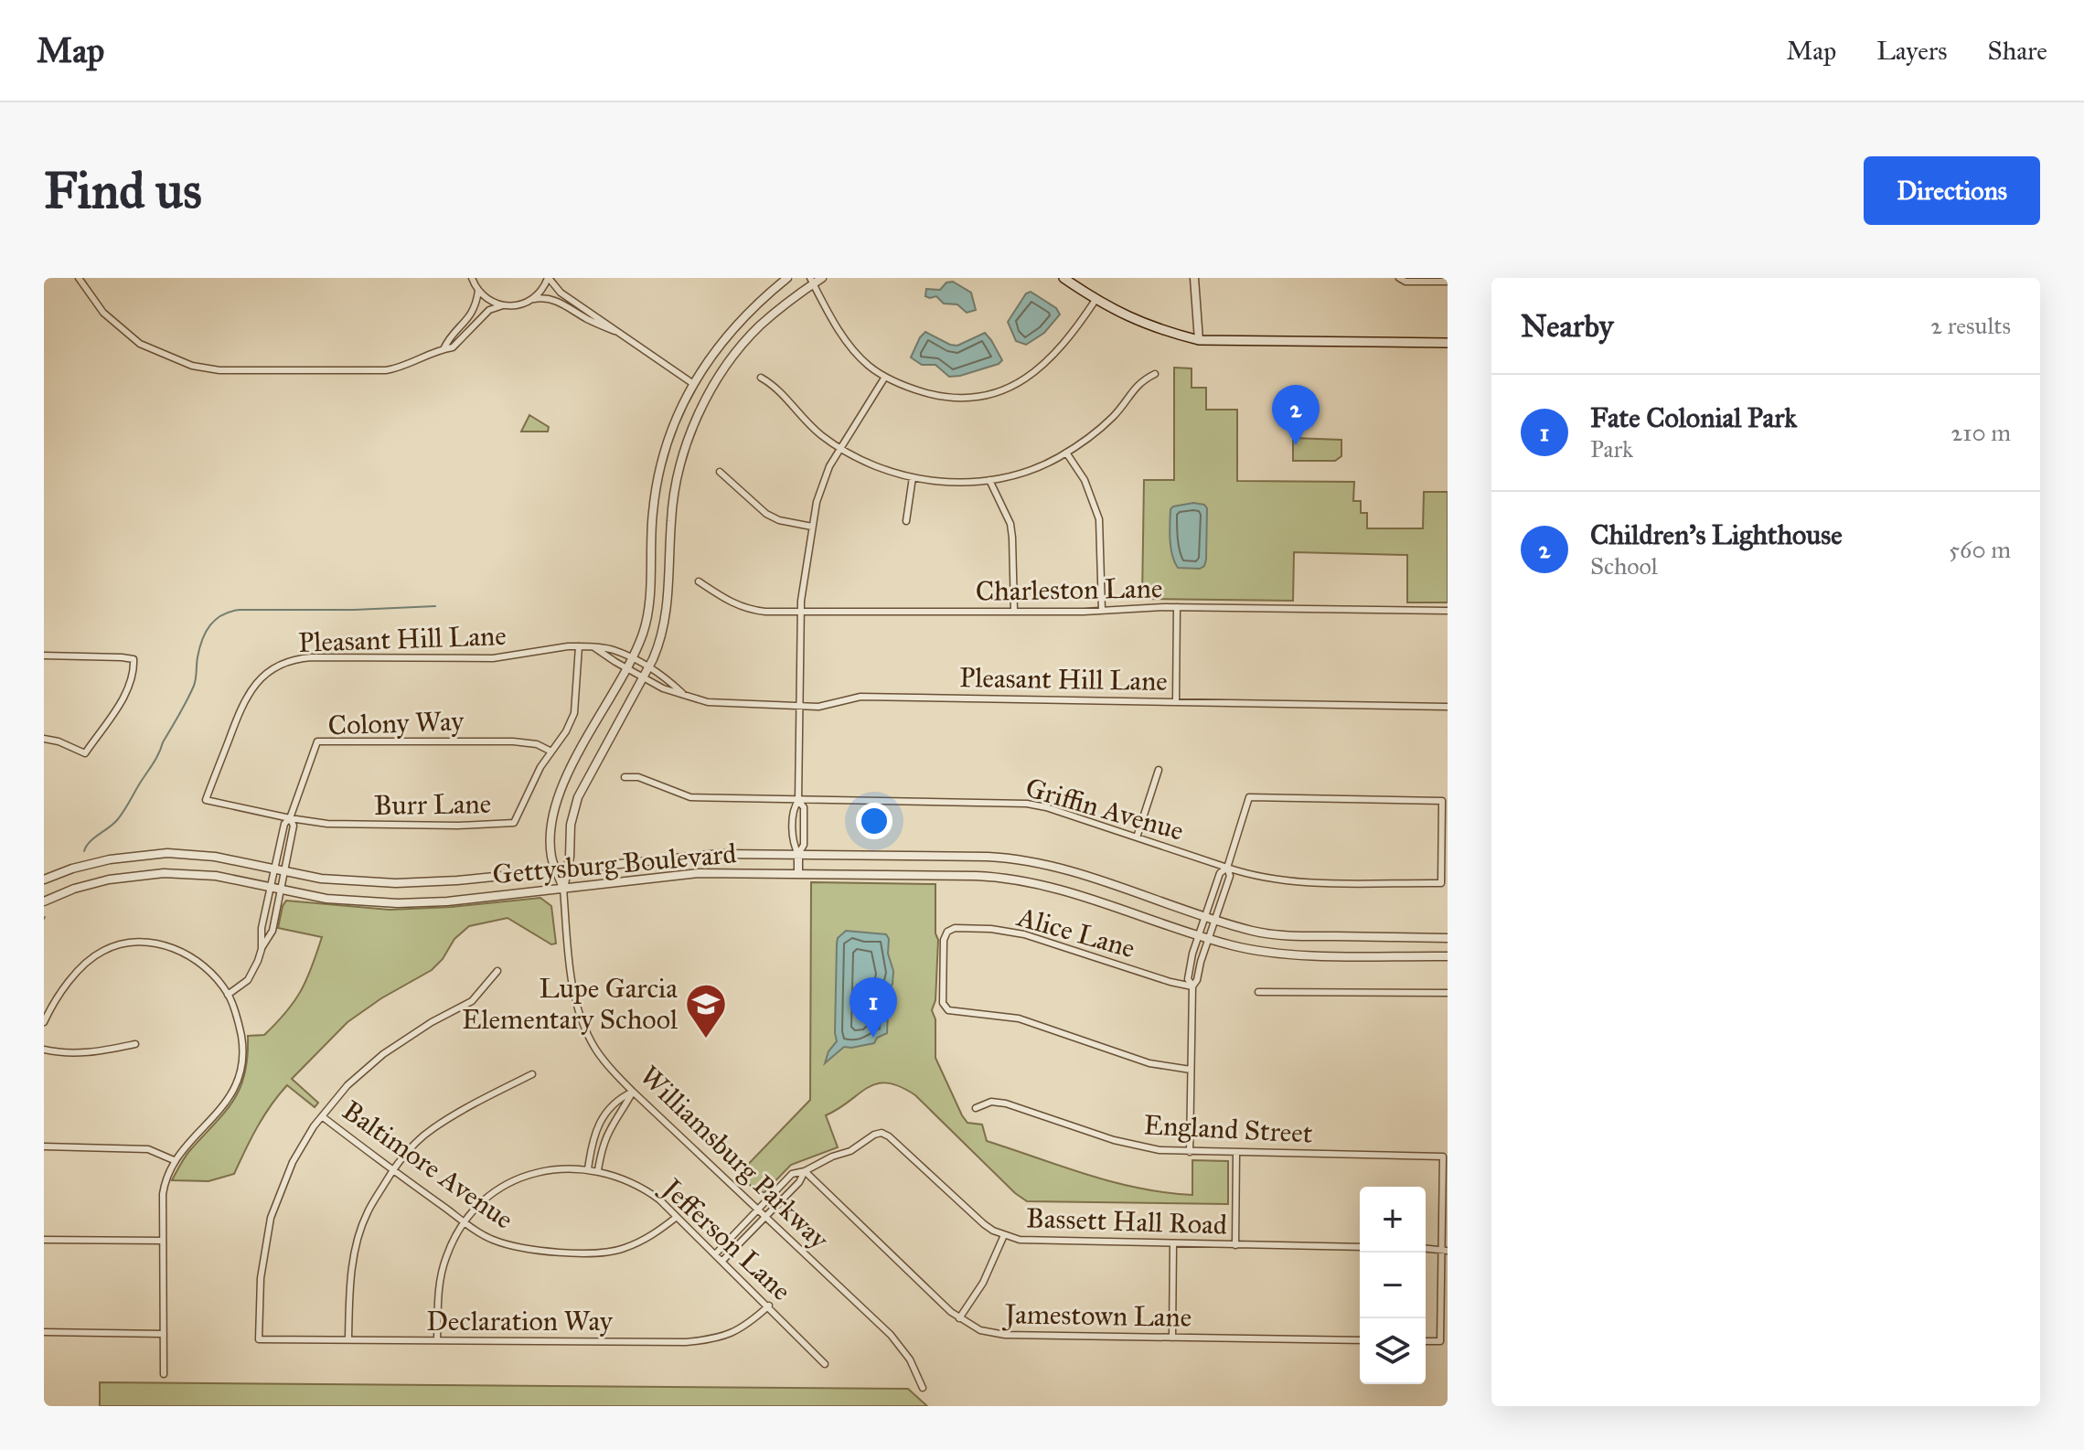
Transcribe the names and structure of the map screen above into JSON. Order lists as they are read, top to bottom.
{
  "streets": {
    "street": [
      "Charleston Lane",
      "Pleasant Hill Lane",
      "Colony Way",
      "Burr Lane",
      "Griffin Avenue",
      "Gettysburg Boulevard",
      "Alice Lane",
      "England Street",
      "Williamsburg Parkway",
      "Baltimore Avenue",
      "Bassett Hall Road",
      "Jefferson Lane",
      "Jamestown Lane",
      "Declaration Way"
    ]
  },
  "crossings": [
    ["Pleasant Hill Lane", "Burr Lane"],
    ["Pleasant Hill Lane", "Williamsburg Parkway"],
    ["Colony Way", "Burr Lane"],
    ["Colony Way", "Gettysburg Boulevard"],
    ["Gettysburg Boulevard", "Williamsburg Parkway"],
    ["Baltimore Avenue", "Jefferson Lane"],
    ["Baltimore Avenue", "Declaration Way"],
    ["Bassett Hall Road", "Jamestown Lane"],
    ["Jefferson Lane", "Declaration Way"]
  ],
  "places": {
    "school or university": ["Lupe Garcia Elementary School"]
  },
  "page": {
    "header": "Map",
    "nav": ["Map", "Layers", "Share"],
    "buttons": "Directions",
    "title": "Find us",
    "heading": ["Nearby", "2 results"],
    "list": [
      {
        "mark": "1",
        "name": "Fate Colonial Park",
        "note": "Park",
        "value": "210 m"
      },
      {
        "mark": "2",
        "name": "Children’s Lighthouse",
        "note": "School",
        "value": "560 m"
      }
    ],
    "pins": ["2", "1"],
    "map_buttons": ["+", "−"]
  }
}
